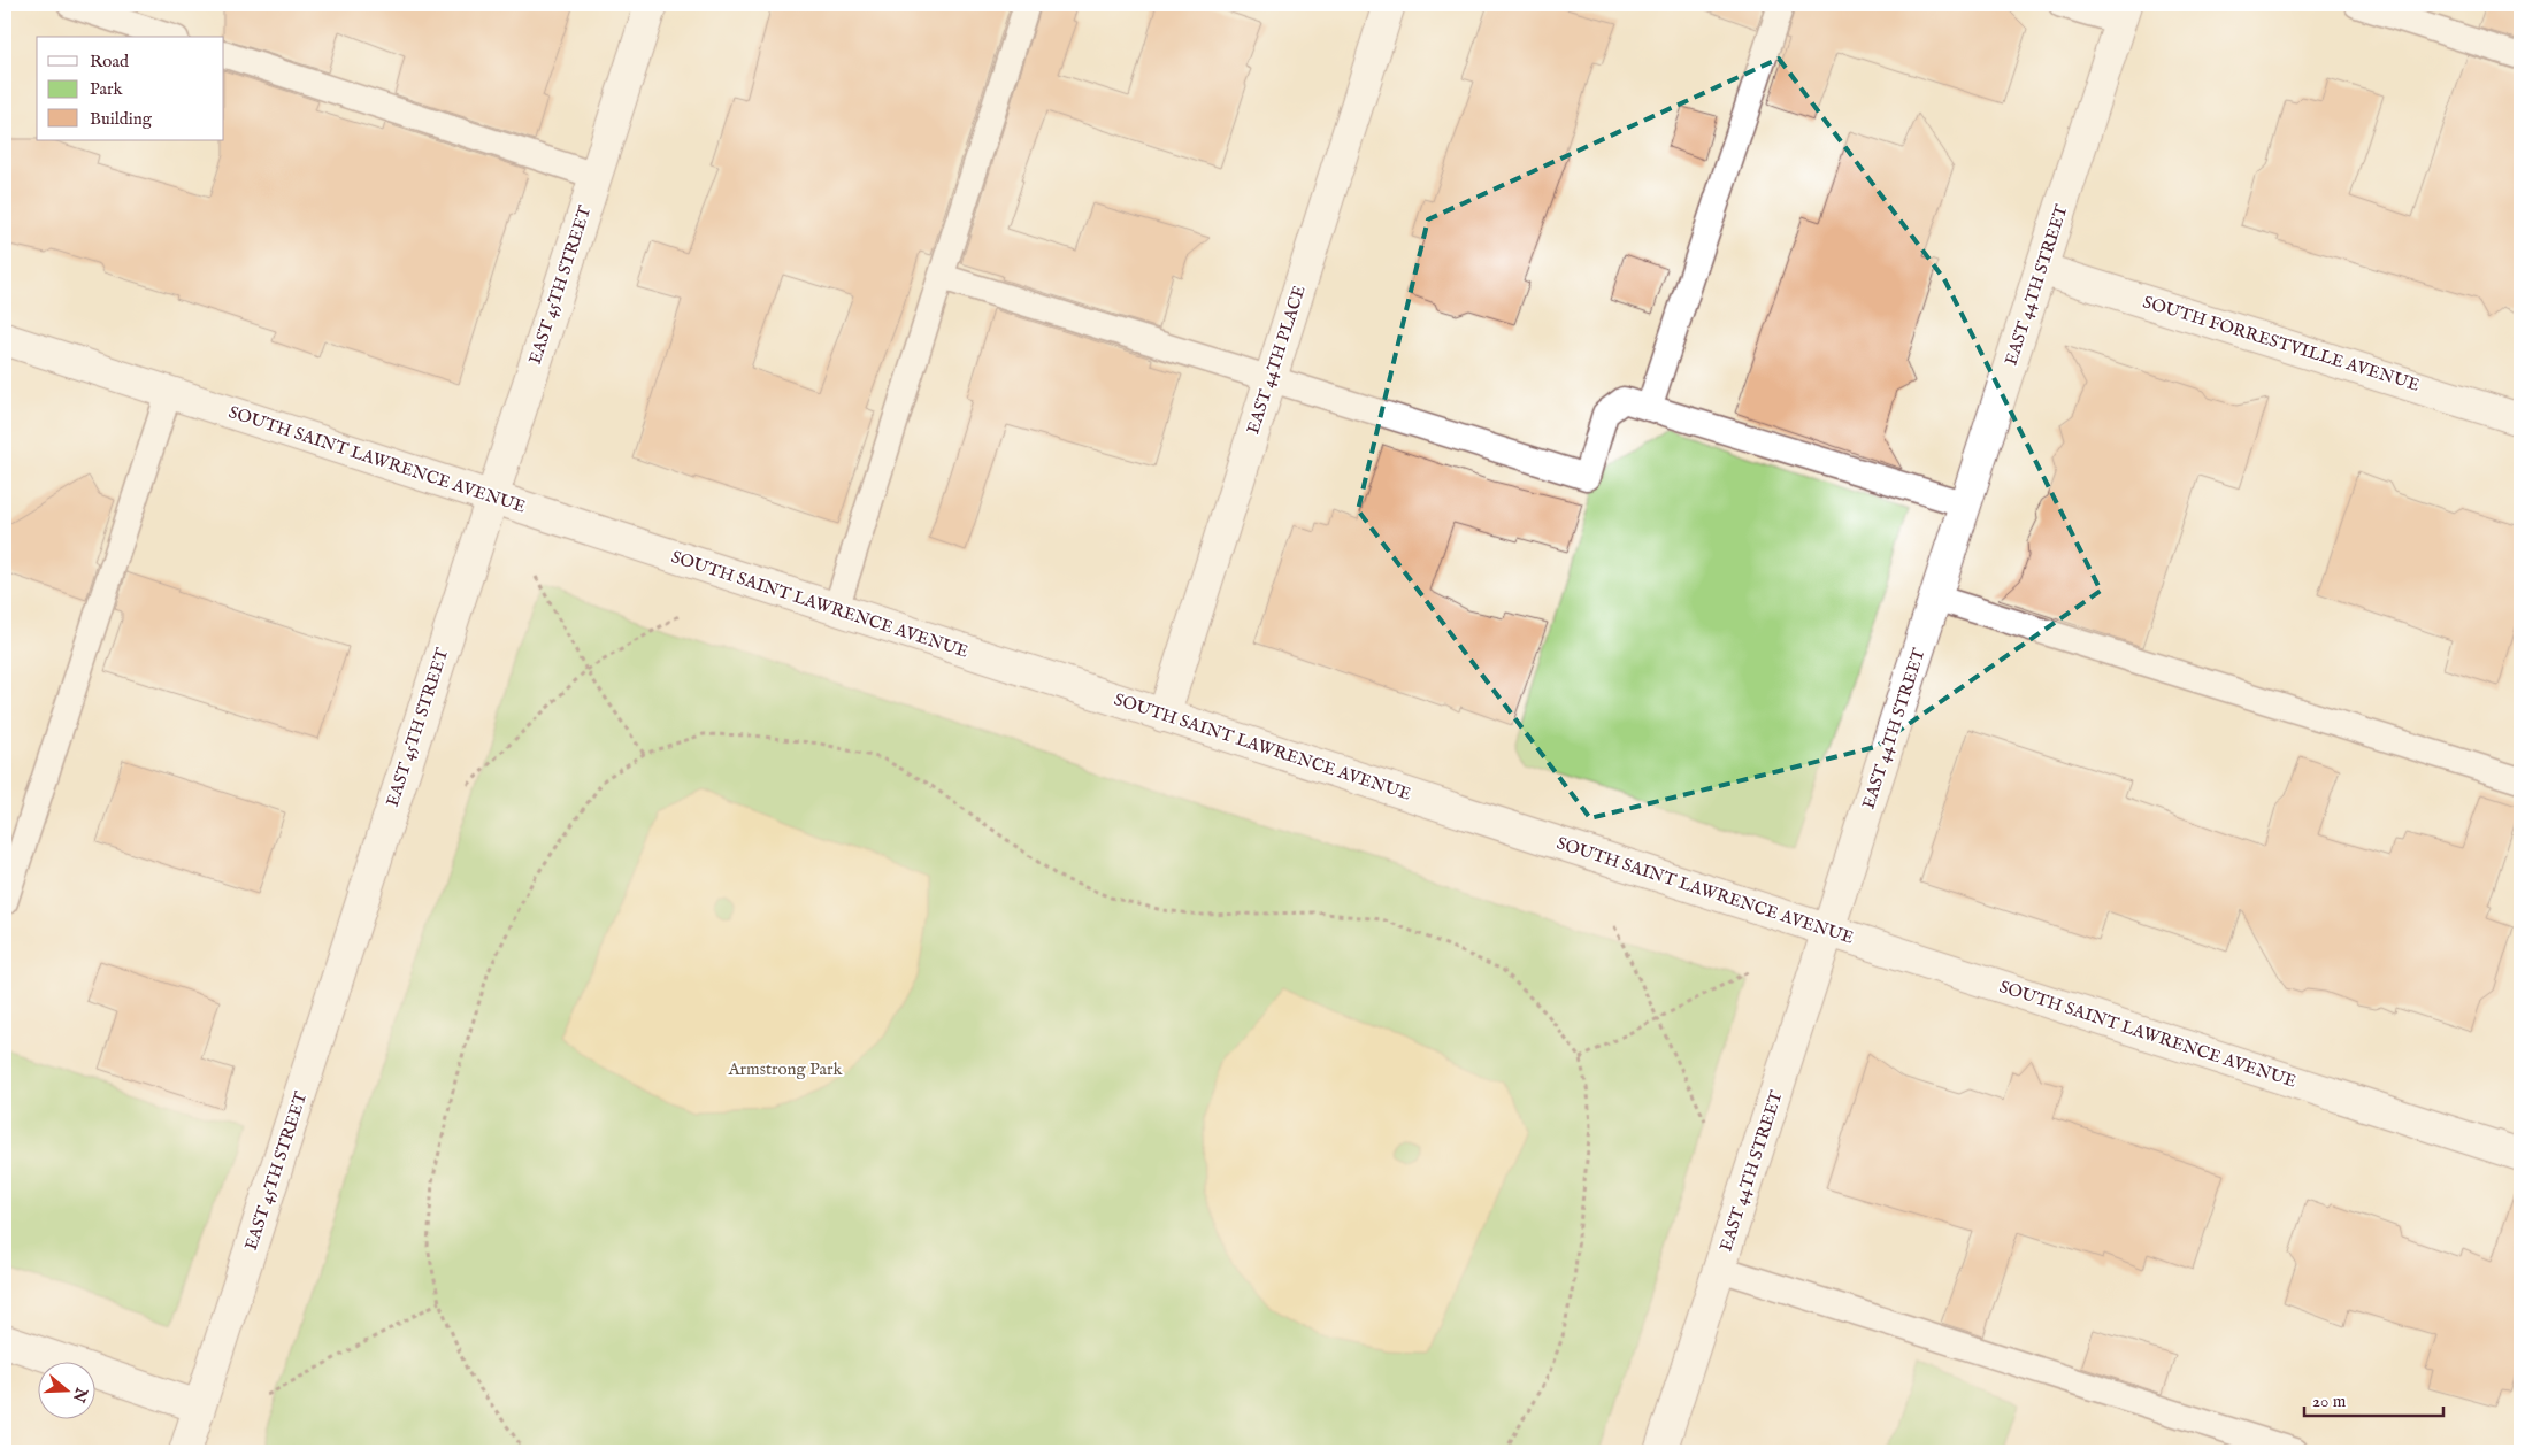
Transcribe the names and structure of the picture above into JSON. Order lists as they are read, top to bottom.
{
  "streets": {
    "street": [
      "EAST 45TH STREET",
      "EAST 44TH STREET",
      "SOUTH FORRESTVILLE AVENUE",
      "EAST 44TH PLACE",
      "SOUTH SAINT LAWRENCE AVENUE"
    ]
  },
  "crossings": [
    ["EAST 45TH STREET", "SOUTH SAINT LAWRENCE AVENUE"],
    ["EAST 44TH STREET", "SOUTH FORRESTVILLE AVENUE"],
    ["EAST 44TH STREET", "SOUTH SAINT LAWRENCE AVENUE"],
    ["EAST 44TH PLACE", "SOUTH SAINT LAWRENCE AVENUE"]
  ],
  "parks": ["Armstrong Park"],
  "legend": ["Road", "Park", "Building"],
  "scale_bar": "20 m",
  "north": "right"
}
